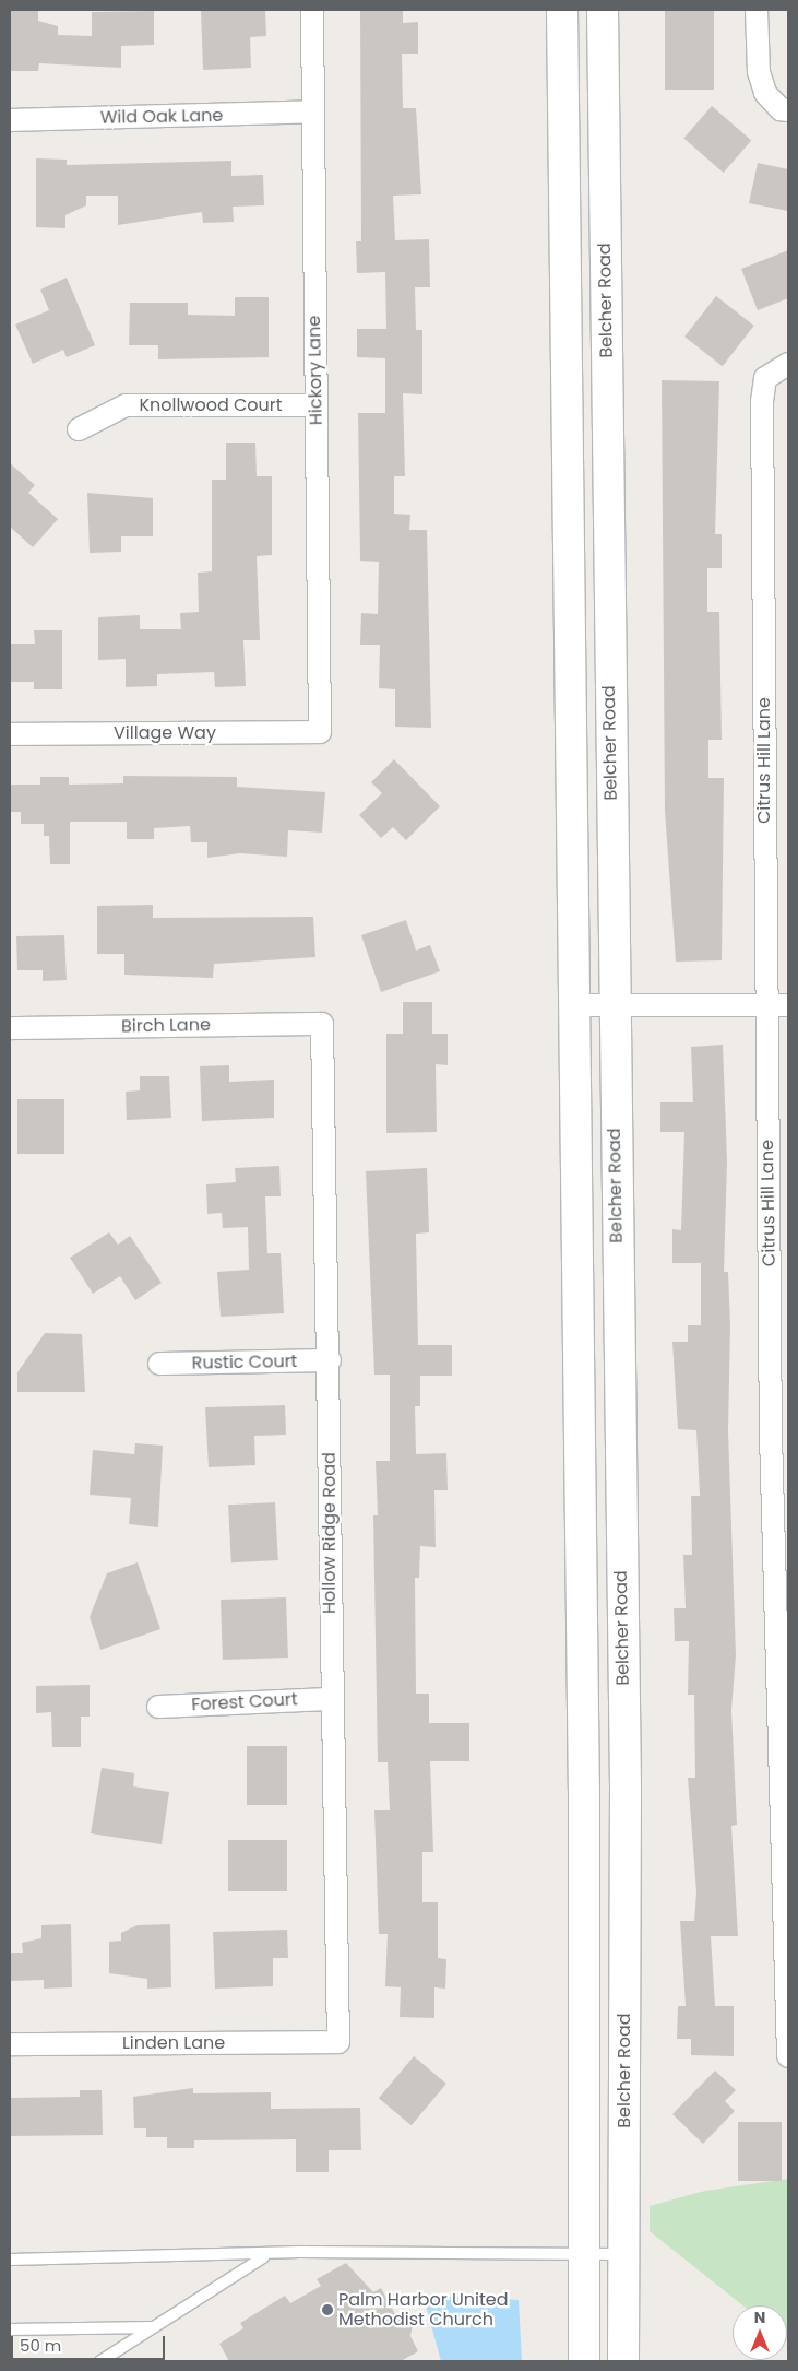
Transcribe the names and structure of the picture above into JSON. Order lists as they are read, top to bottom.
{
  "streets": {
    "main road": ["Belcher Road"],
    "street": [
      "Wild Oak Lane",
      "Hickory Lane",
      "Knollwood Court",
      "Village Way",
      "Citrus Hill Lane",
      "Birch Lane",
      "Rustic Court",
      "Hollow Ridge Road",
      "Forest Court",
      "Linden Lane"
    ]
  },
  "crossings": [
    ["Wild Oak Lane", "Hickory Lane"],
    ["Hickory Lane", "Knollwood Court"],
    ["Hickory Lane", "Village Way"],
    ["Birch Lane", "Hollow Ridge Road"],
    ["Rustic Court", "Hollow Ridge Road"],
    ["Hollow Ridge Road", "Forest Court"],
    ["Hollow Ridge Road", "Linden Lane"]
  ],
  "places": ["Palm Harbor United Methodist Church"],
  "scale_bar": "50 m",
  "north": "top"
}
